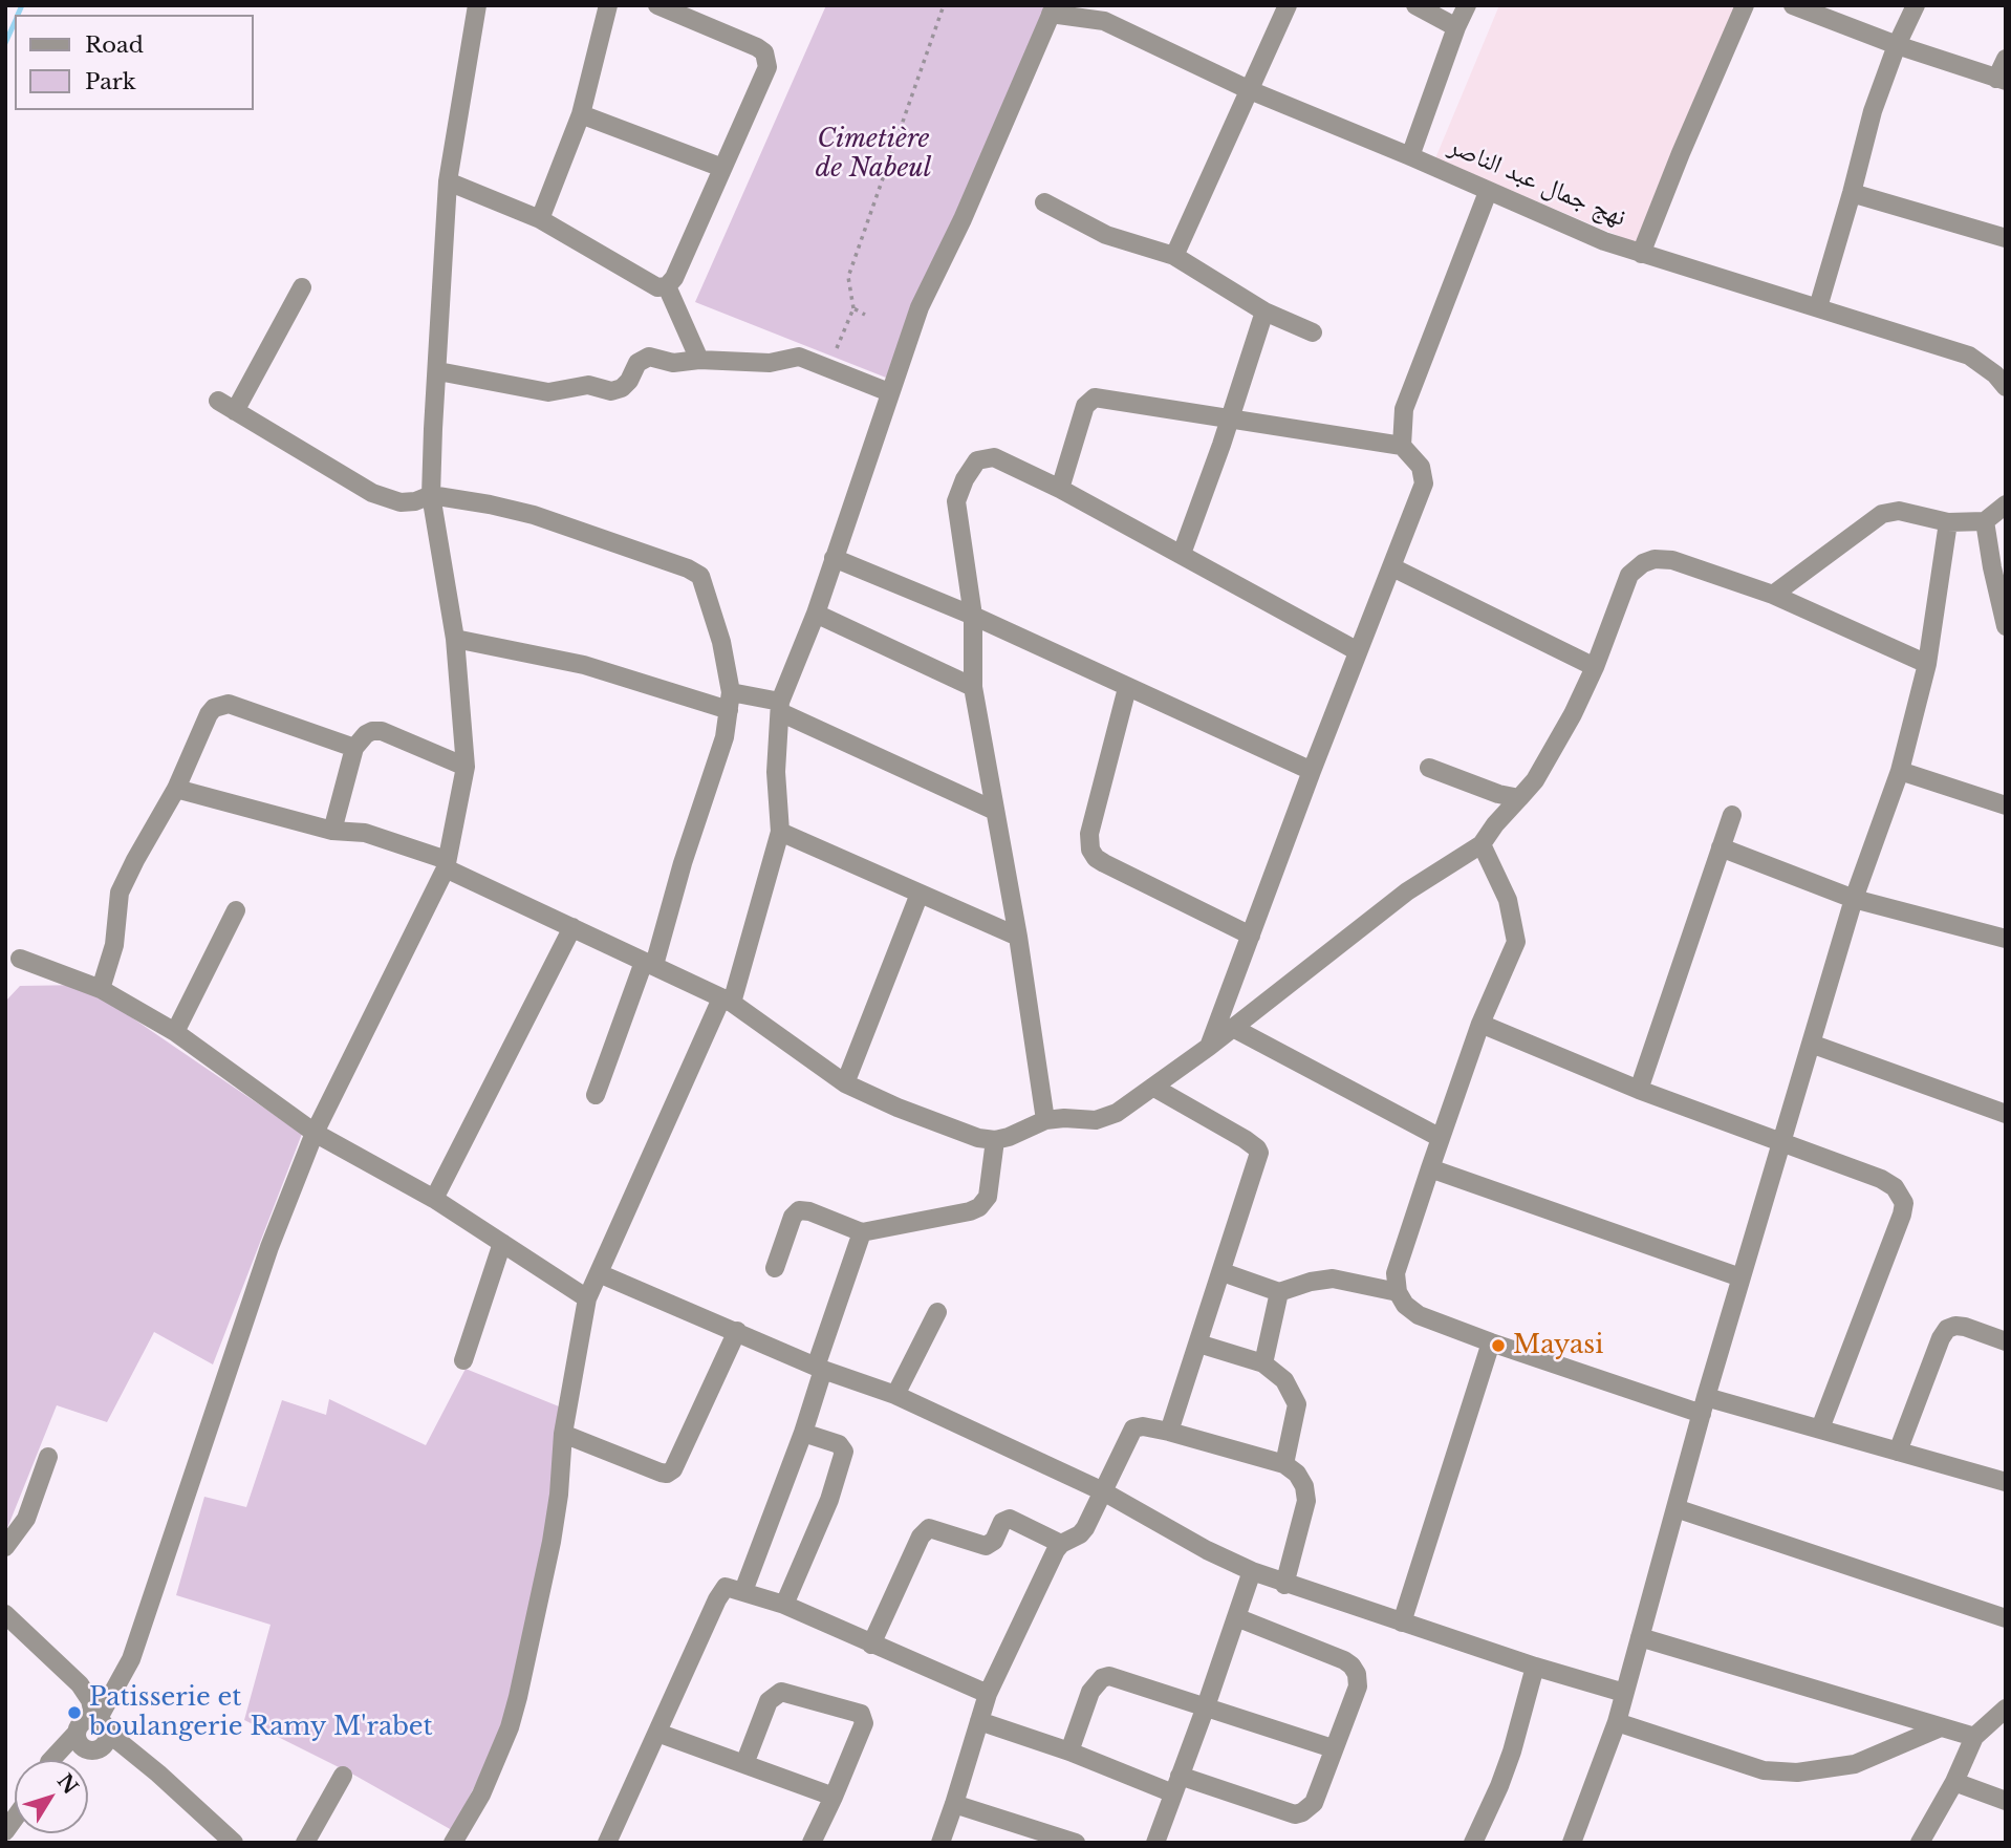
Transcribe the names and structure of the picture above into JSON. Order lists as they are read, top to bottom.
{
  "streets": {
    "street": ["نهج جمال عبد الناصر"]
  },
  "parks": ["Cimetière de Nabeul"],
  "places": ["Mayasi", "Patisserie et boulangerie Ramy M'rabet"],
  "legend": ["Road", "Park"],
  "north": "top right"
}
